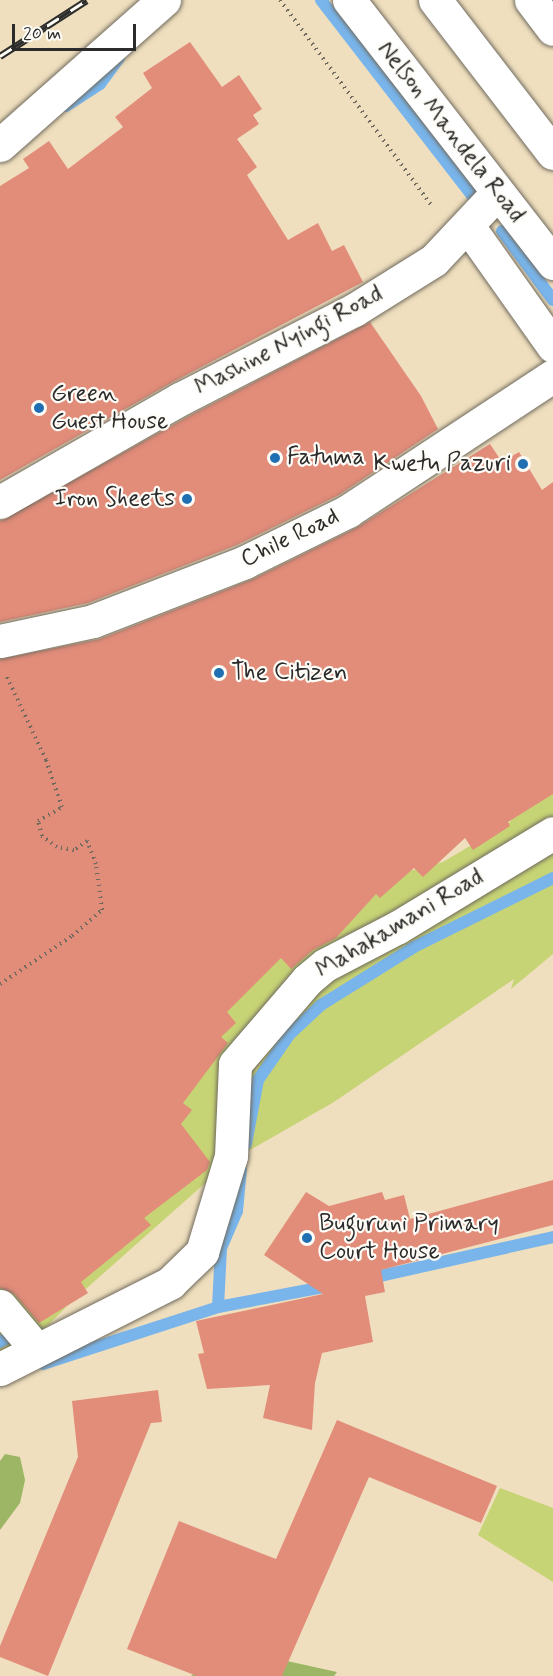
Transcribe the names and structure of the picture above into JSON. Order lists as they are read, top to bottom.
{
  "streets": {
    "street": [
      "Nelson Mandela Road",
      "Mashine Nyingi Road",
      "Chile Road",
      "Mahakamani Road"
    ]
  },
  "crossings": [
    ["Nelson Mandela Road", "Mashine Nyingi Road"]
  ],
  "places": [
    "Green Guest House",
    "Fatuma",
    "Kwetu Pazuri",
    "Iron Sheets",
    "The Citizen",
    "Buguruni Primary Court House"
  ],
  "scale_bar": "20 m"
}
